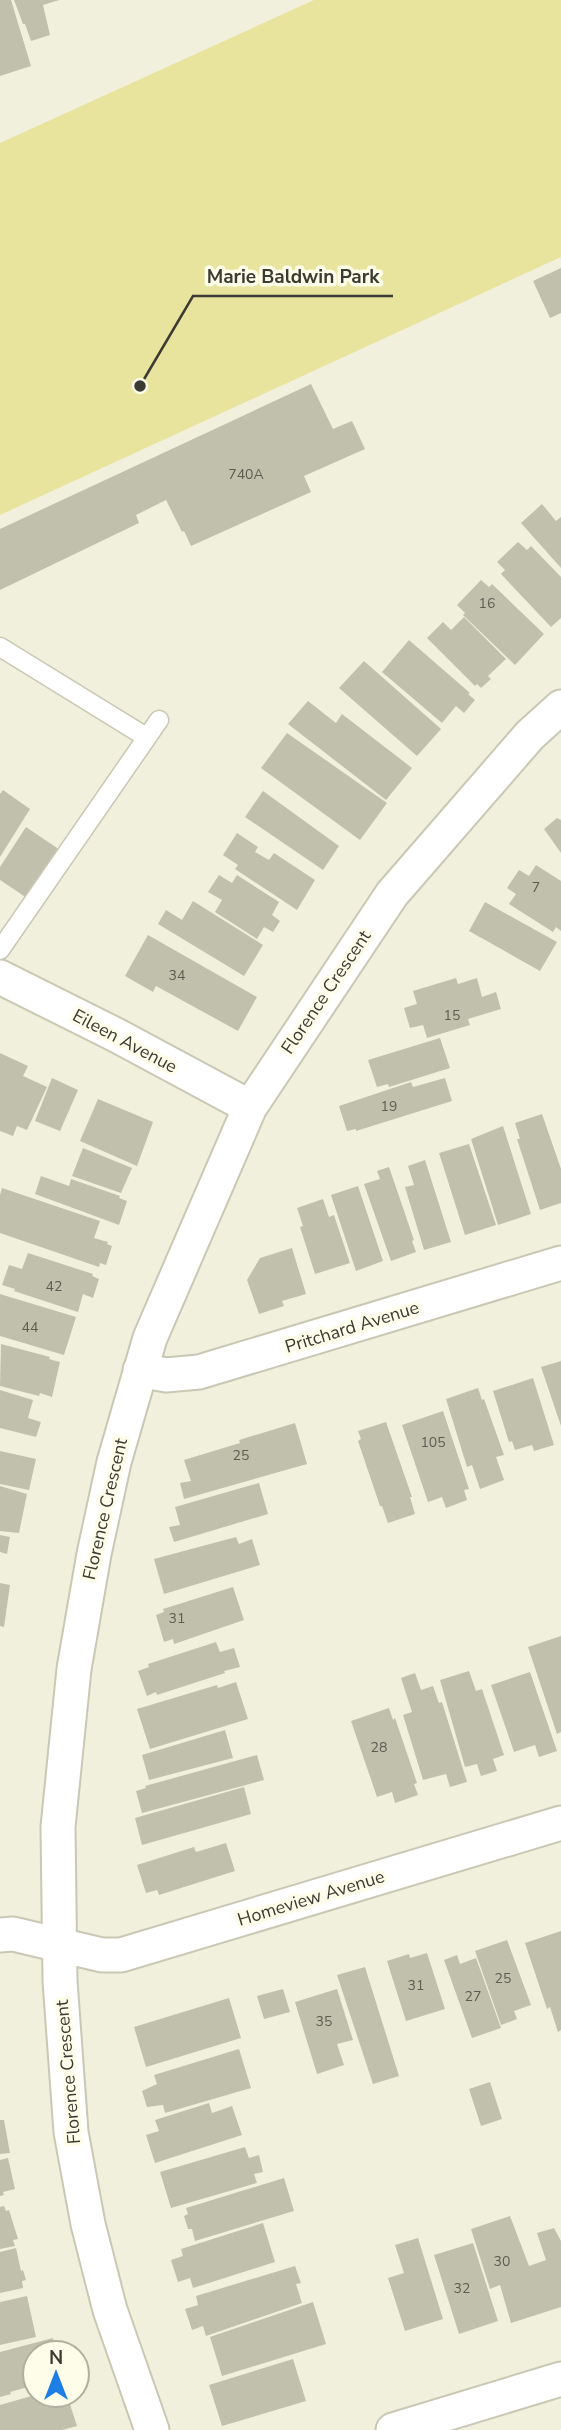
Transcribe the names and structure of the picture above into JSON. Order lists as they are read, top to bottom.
{
  "streets": {
    "street": [
      "Florence Crescent",
      "Eileen Avenue",
      "Pritchard Avenue",
      "Homeview Avenue"
    ]
  },
  "crossings": [
    ["Florence Crescent", "Eileen Avenue"],
    ["Florence Crescent", "Pritchard Avenue"],
    ["Florence Crescent", "Homeview Avenue"]
  ],
  "places": ["Marie Baldwin Park"],
  "house_numbers": [
    "740A",
    "16",
    "7",
    "34",
    "15",
    "19",
    "42",
    "44",
    "105",
    "25",
    "31",
    "28",
    "25",
    "31",
    "27",
    "35",
    "30",
    "32"
  ],
  "north": "top"
}
